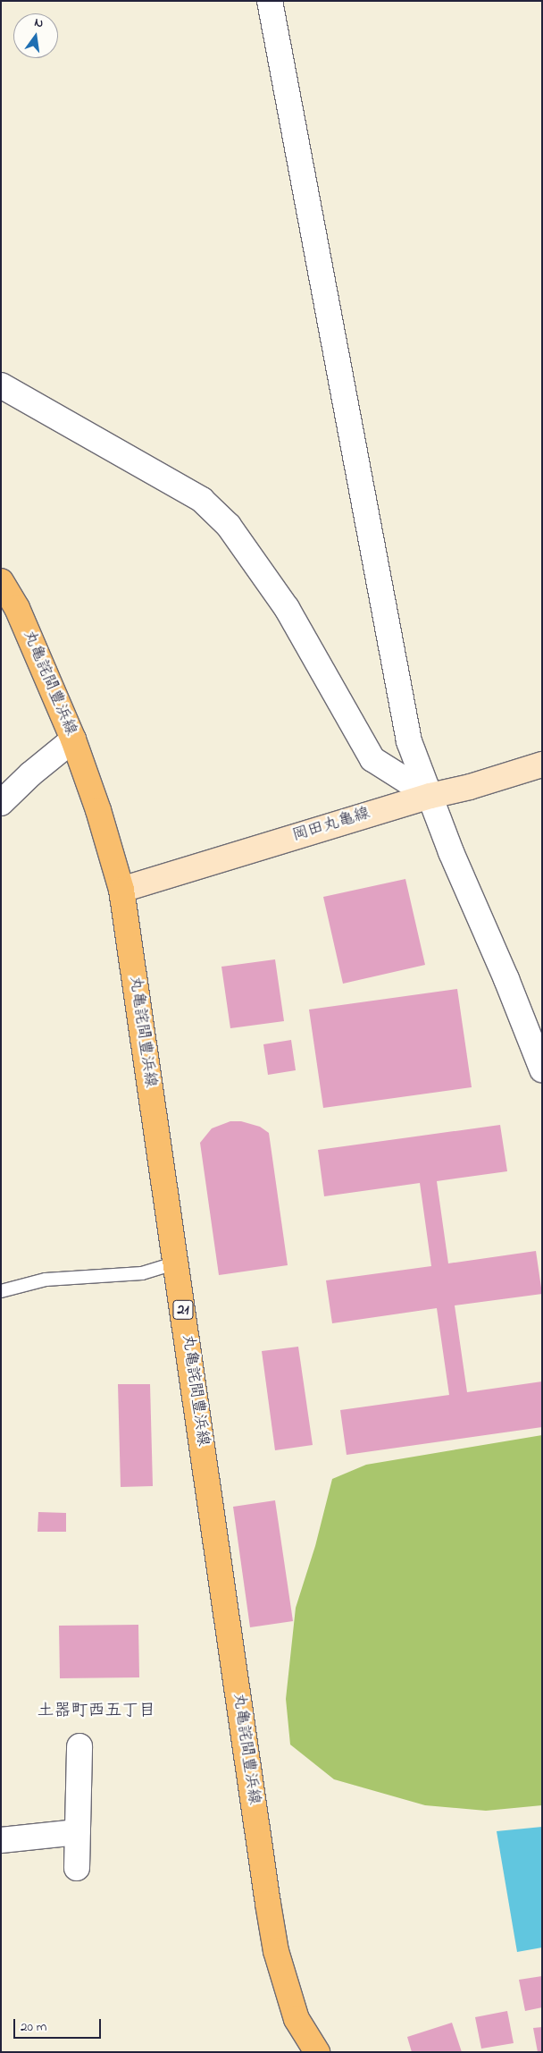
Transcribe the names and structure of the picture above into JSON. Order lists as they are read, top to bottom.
{
  "streets": {
    "main road": ["丸亀詫間豊浜線", "岡田丸亀線", "21"]
  },
  "crossings": [
    ["丸亀詫間豊浜線", "岡田丸亀線"]
  ],
  "districts": ["土器町西五丁目"],
  "scale_bar": "20 m",
  "north": "top"
}
